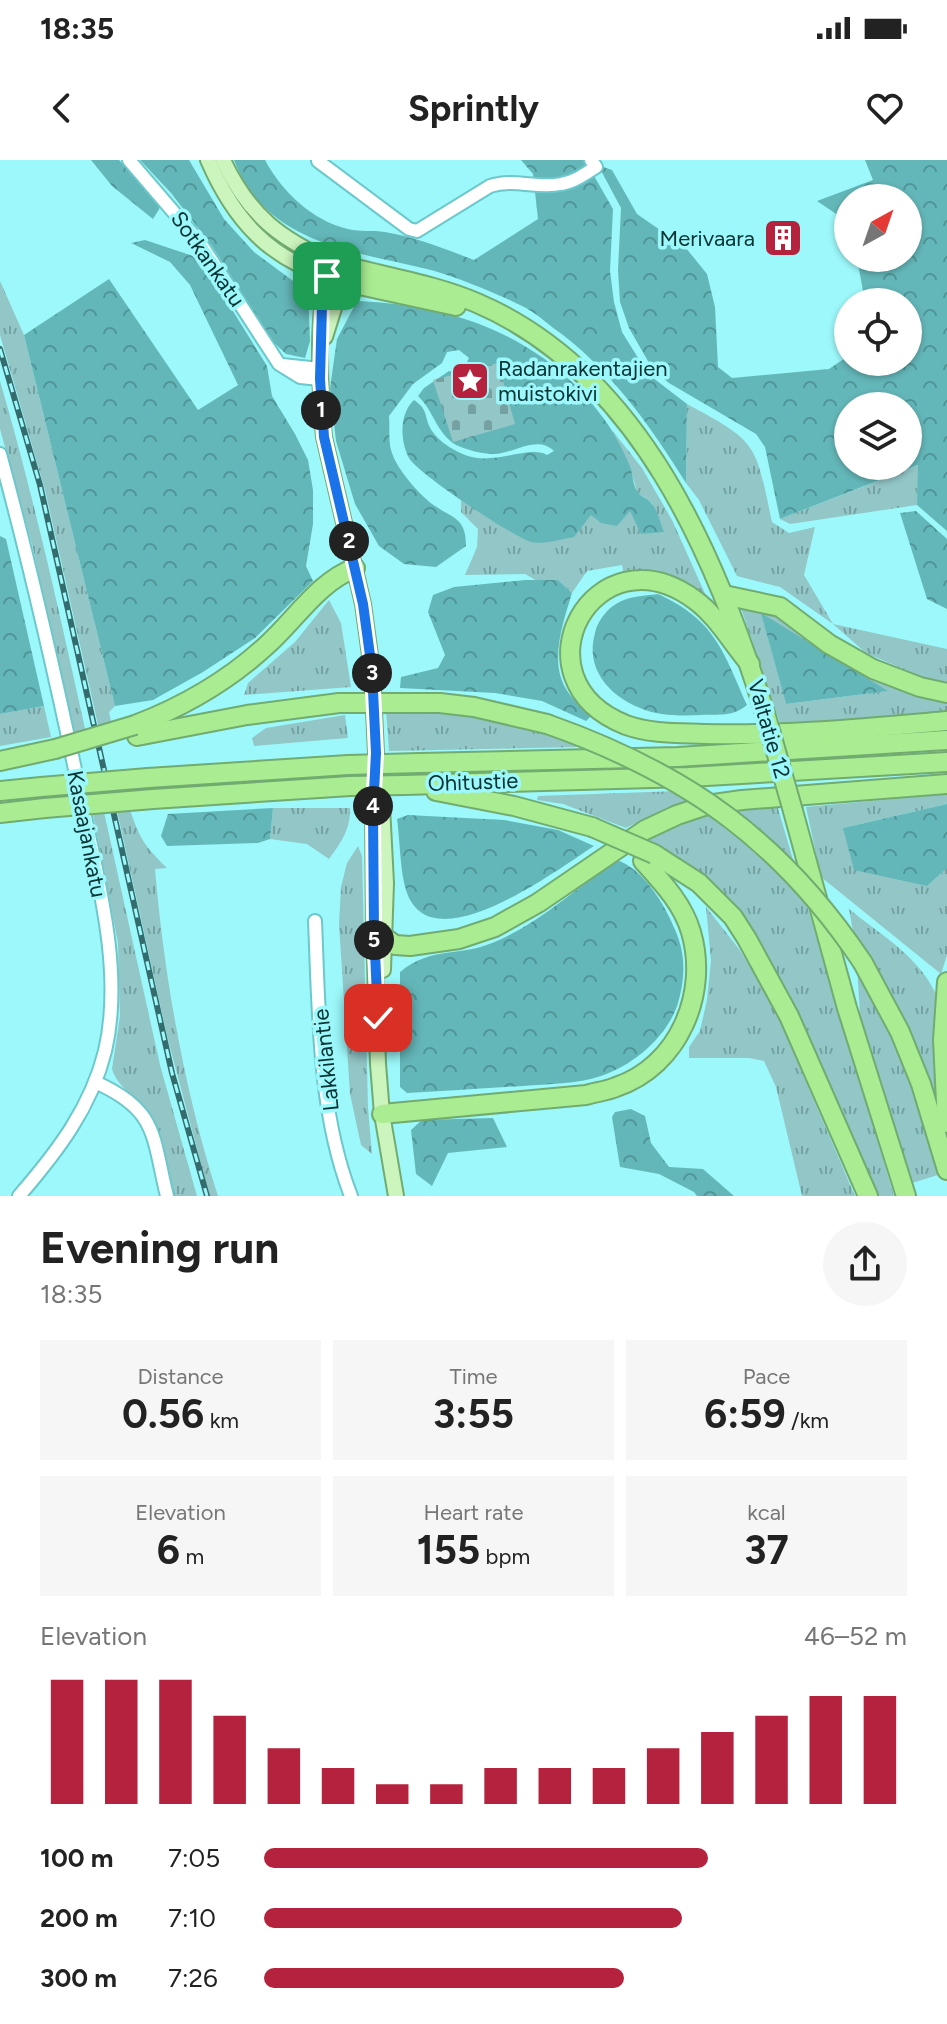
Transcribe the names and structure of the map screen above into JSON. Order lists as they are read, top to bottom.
{
  "streets": {
    "highway": ["Valtatie 12", "Ohitustie"],
    "street": ["Sotkankatu", "Kasaajankatu", "Lakkilantie"]
  },
  "places": {
    "building": ["Merivaara"],
    "place": ["Radanrakentajien muistokivi"]
  },
  "north": "top right",
  "page": {
    "status": "18:35",
    "header": "Sprintly",
    "pins": [
      "1",
      "2",
      "3",
      "4",
      "5"
    ],
    "heading": ["Evening run", "18:35"],
    "stats": [
      ["Distance", "0.56 km"],
      ["Time", "3:55"],
      ["Pace", "6:59 /km"],
      ["Elevation", "6 m"],
      ["Heart rate", "155 bpm"],
      ["kcal", "37"]
    ],
    "chart": ["Elevation", "46–52 m"],
    "list": [
      {
        "name": "100 m",
        "note": "7:05"
      },
      {
        "name": "200 m",
        "note": "7:10"
      },
      {
        "name": "300 m",
        "note": "7:26"
      }
    ]
  }
}
